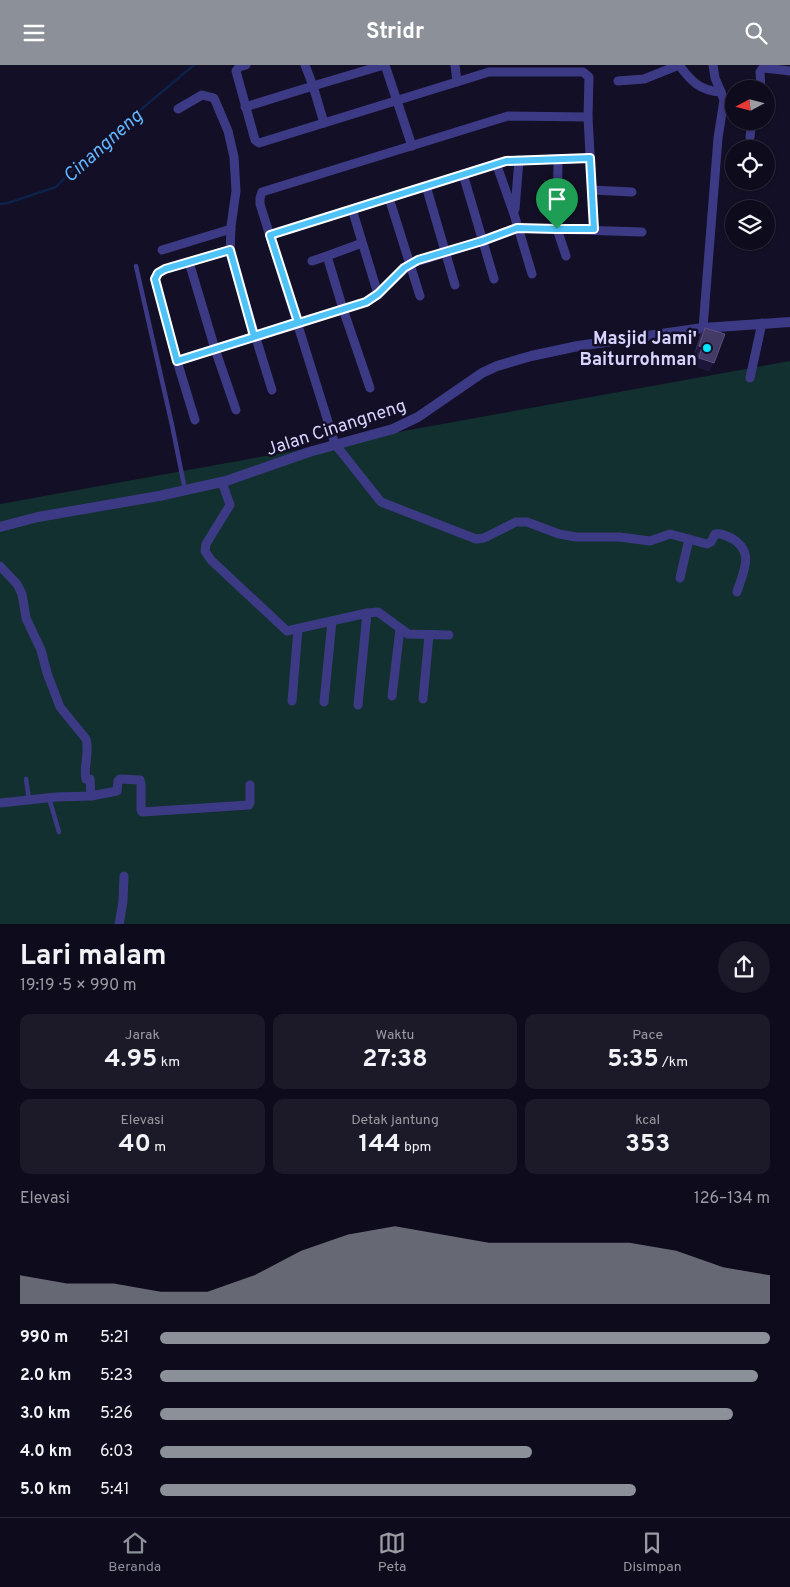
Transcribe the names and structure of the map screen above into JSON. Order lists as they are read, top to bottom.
{
  "streets": {
    "street": ["Jalan Cinangneng"]
  },
  "water": ["Cinangneng"],
  "places": ["Masjid Jami' Baiturrohman"],
  "north": "left",
  "page": {
    "header": "Stridr",
    "heading": ["Lari malam", "19:19 · 5 × 990 m"],
    "stats": [
      ["Jarak", "4.95 km"],
      ["Waktu", "27:38"],
      ["Pace", "5:35 /km"],
      ["Elevasi", "40 m"],
      ["Detak jantung", "144 bpm"],
      ["kcal", "353"]
    ],
    "chart": ["Elevasi", "126–134 m"],
    "list": [
      {
        "name": "990 m",
        "note": "5:21"
      },
      {
        "name": "2.0 km",
        "note": "5:23"
      },
      {
        "name": "3.0 km",
        "note": "5:26"
      },
      {
        "name": "4.0 km",
        "note": "6:03"
      },
      {
        "name": "5.0 km",
        "note": "5:41"
      }
    ],
    "tabs": ["Beranda", "Peta", "Disimpan"]
  }
}
